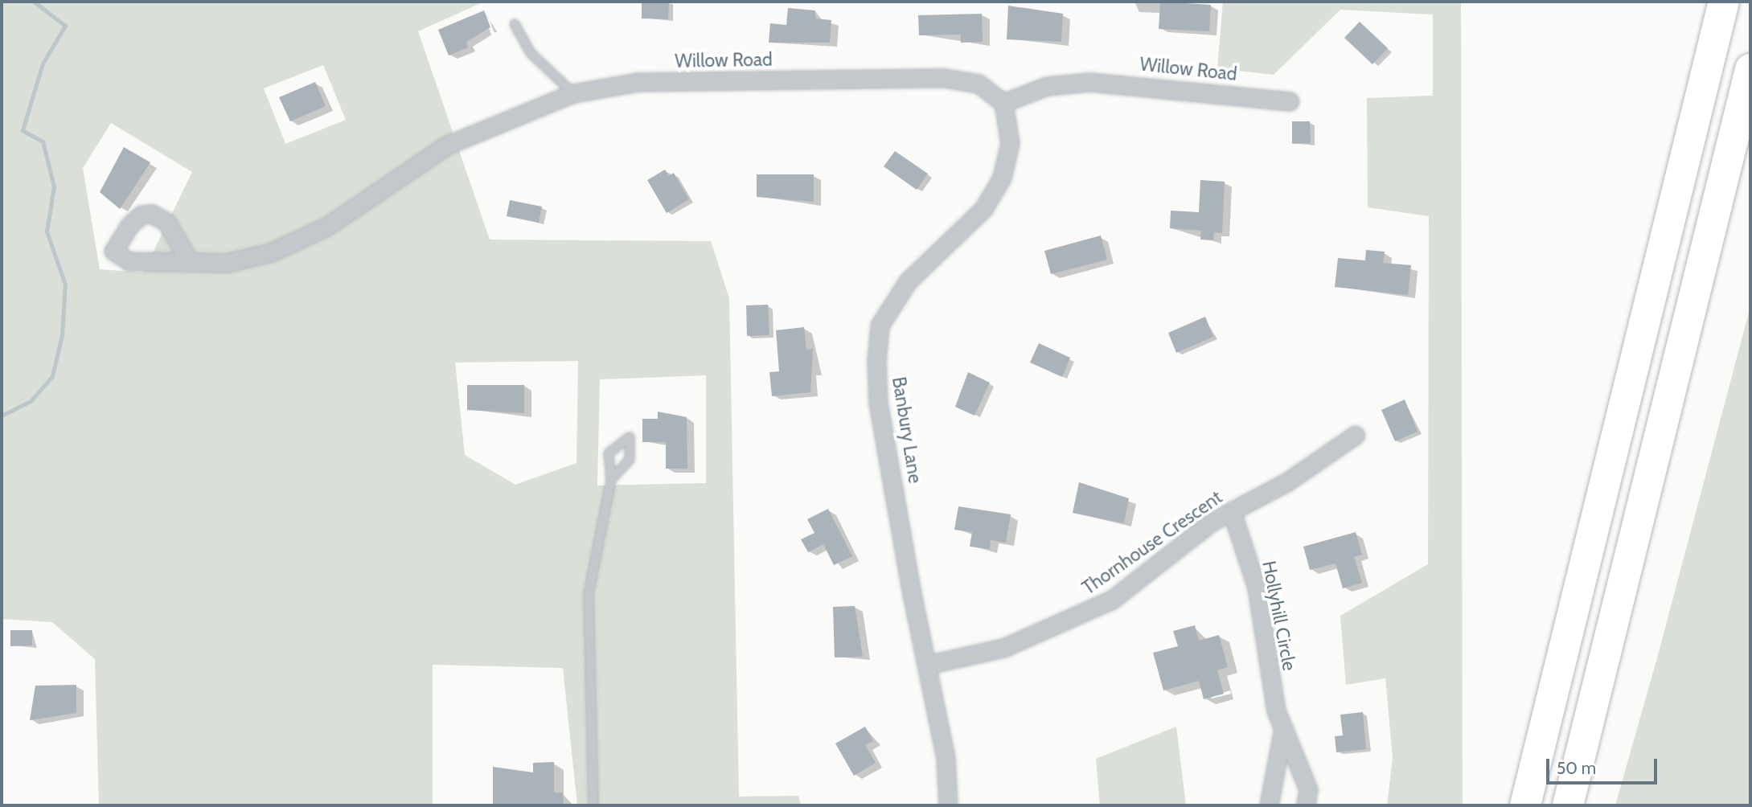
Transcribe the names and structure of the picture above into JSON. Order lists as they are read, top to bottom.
{
  "streets": {
    "street": [
      "Willow Road",
      "Banbury Lane",
      "Thornhouse Crescent",
      "Hollyhill Circle"
    ]
  },
  "crossings": [
    ["Willow Road", "Banbury Lane"],
    ["Banbury Lane", "Thornhouse Crescent"],
    ["Thornhouse Crescent", "Hollyhill Circle"]
  ],
  "scale_bar": "50 m"
}
